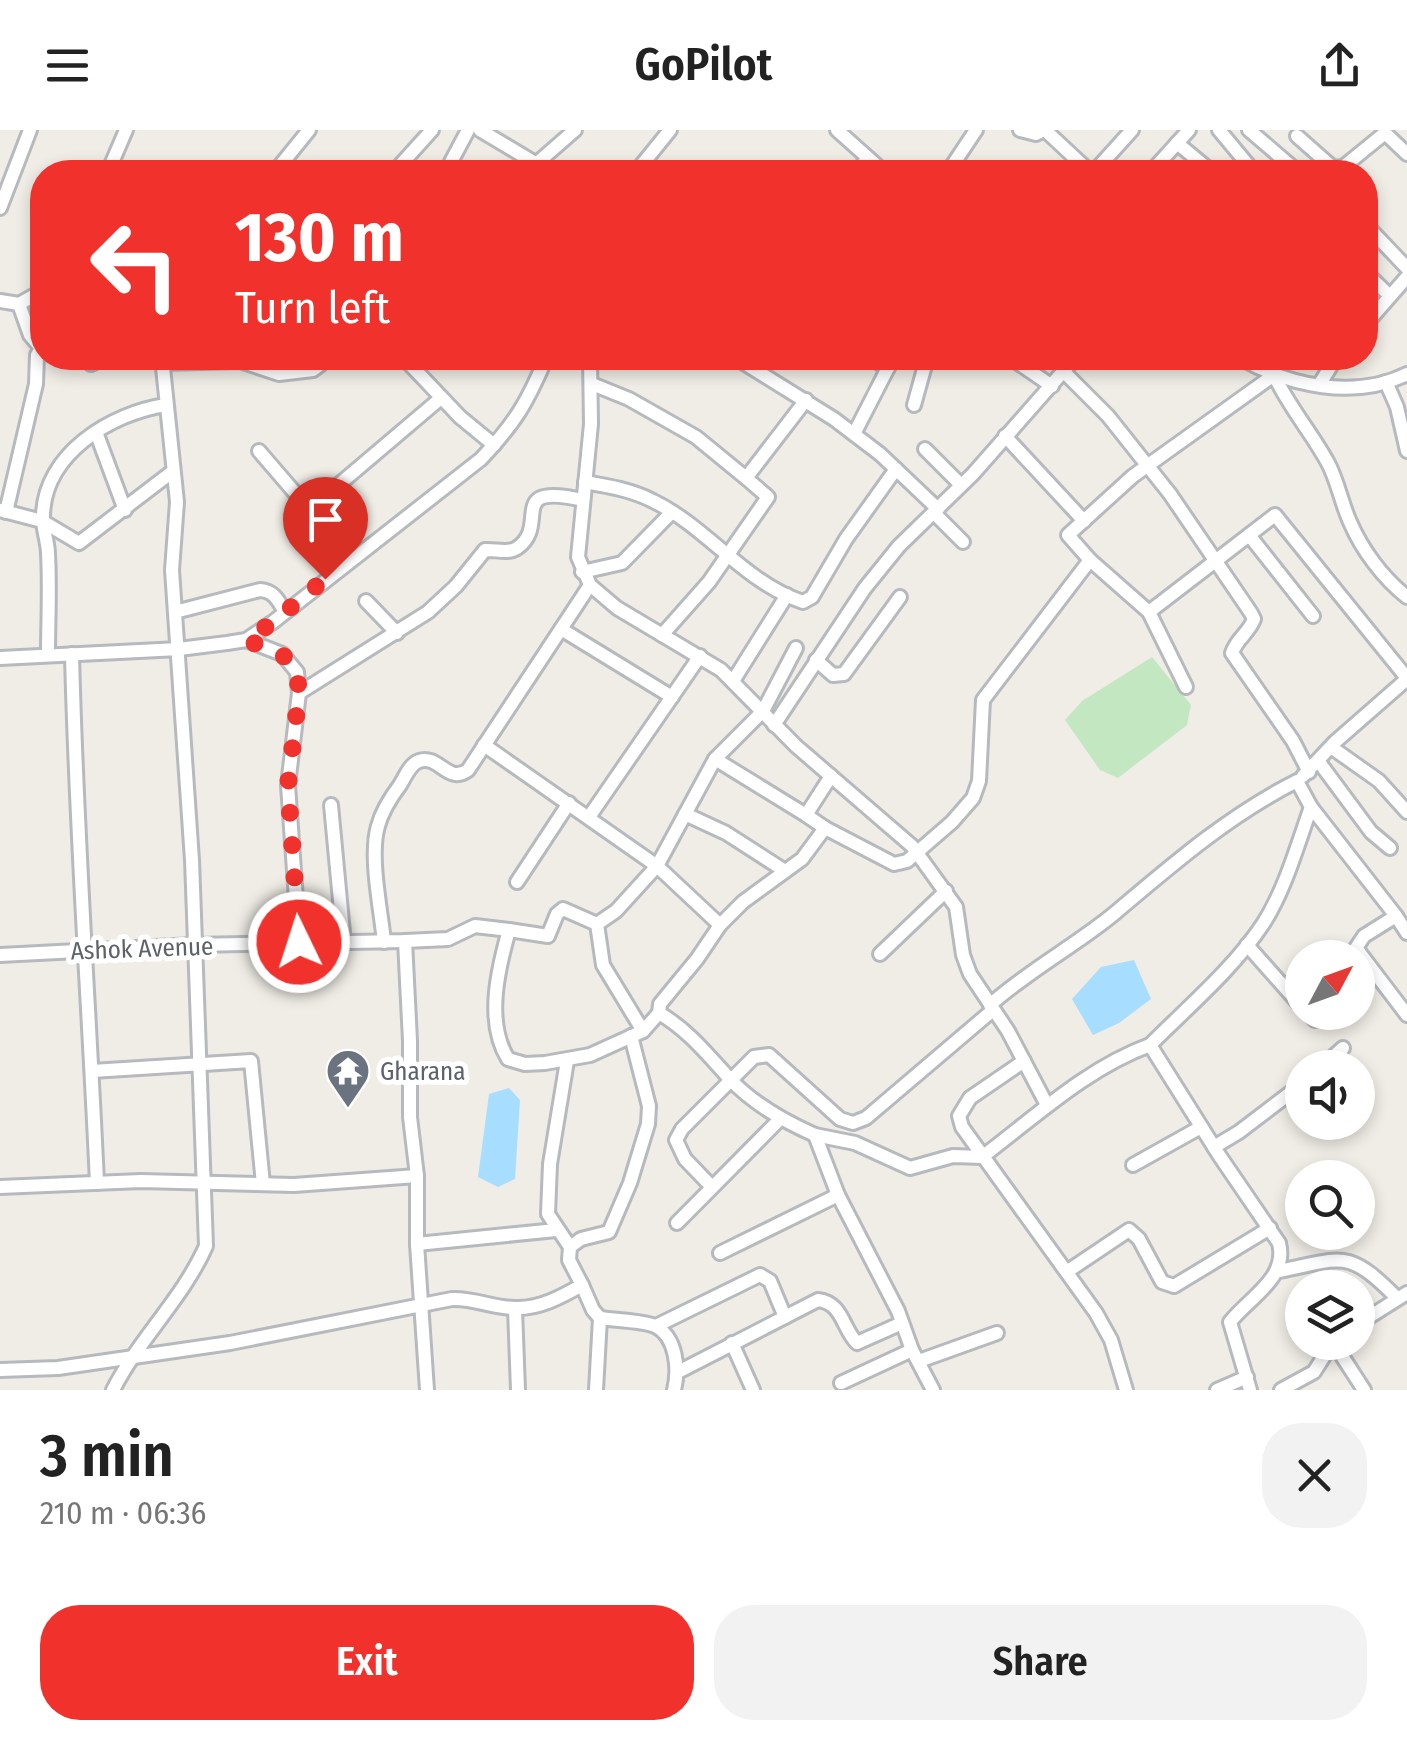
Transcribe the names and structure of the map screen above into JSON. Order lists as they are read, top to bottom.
{
  "streets": {
    "street": ["Ashok Avenue"]
  },
  "places": {
    "temple": ["Gharana"]
  },
  "north": "top right",
  "page": {
    "header": "GoPilot",
    "turn": ["130 m", "Turn left"],
    "heading": ["3 min", "210 m · 06:36"],
    "buttons": ["Exit", "Share"]
  }
}
